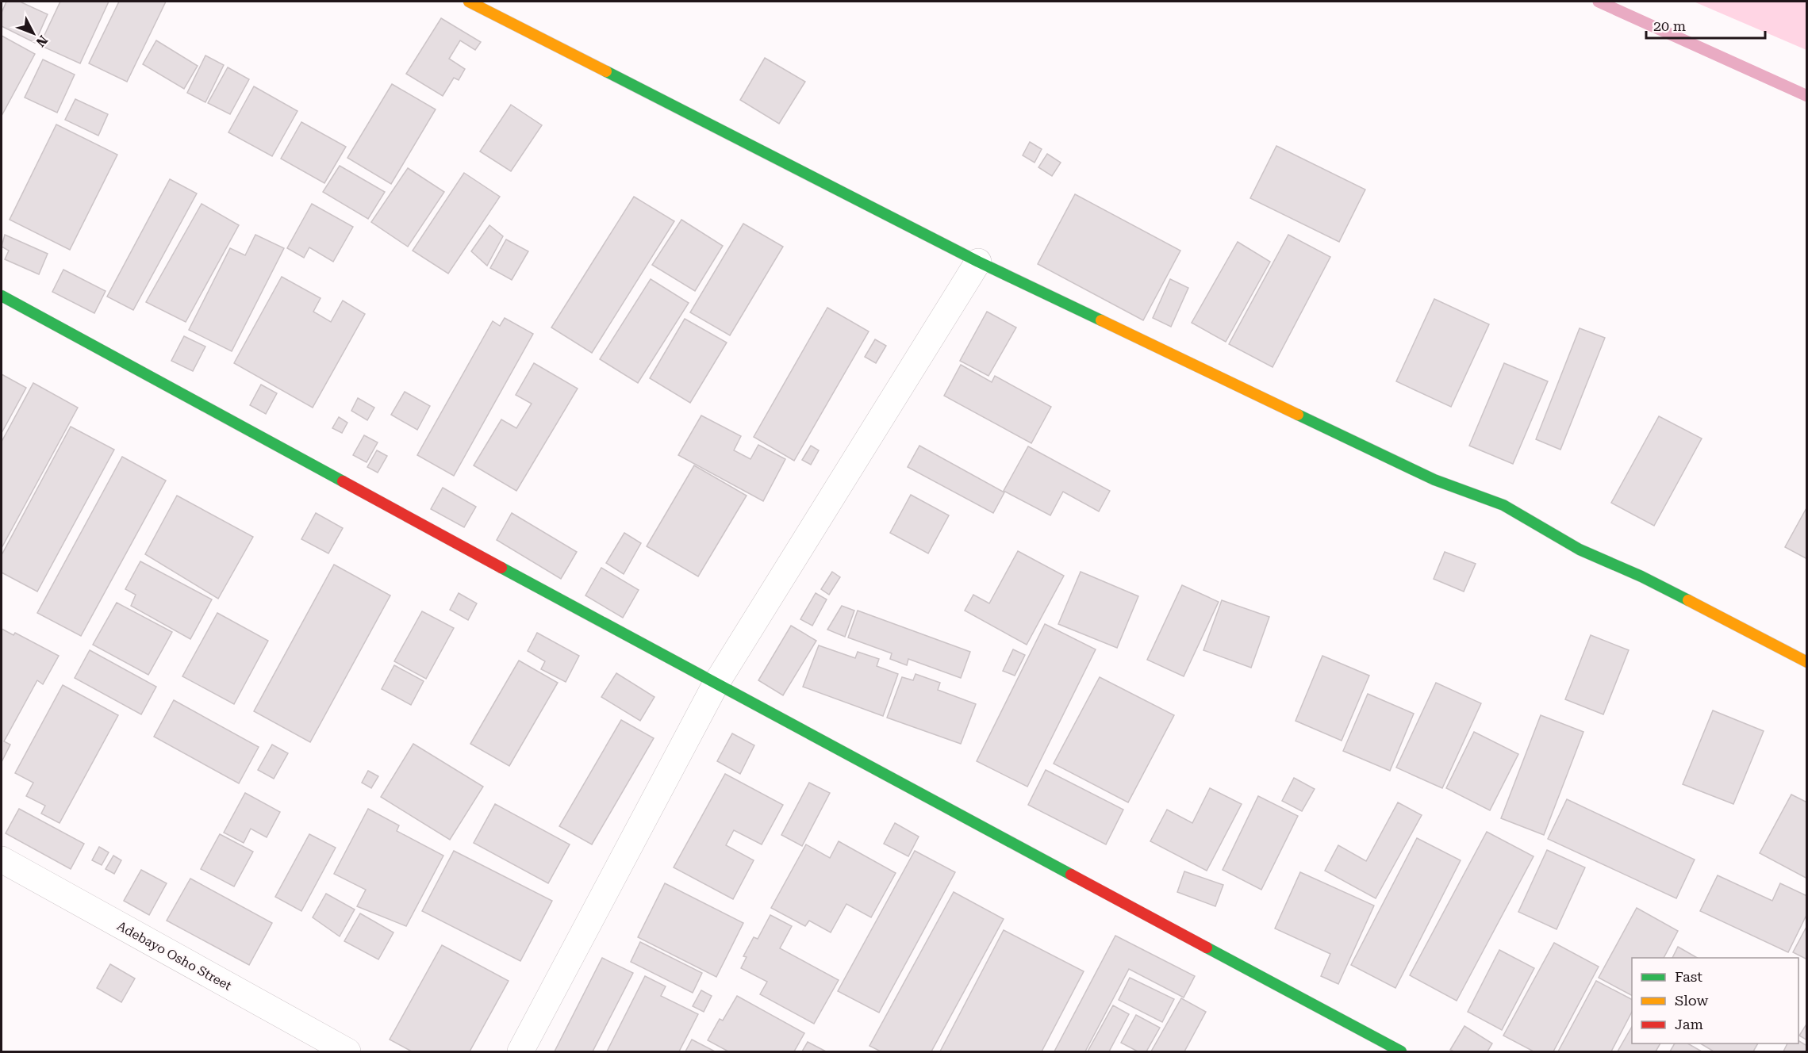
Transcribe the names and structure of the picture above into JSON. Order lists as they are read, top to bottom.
{
  "streets": {
    "street": ["Adebayo Osho Street"]
  },
  "legend": ["Fast", "Slow", "Jam"],
  "scale_bar": "20 m",
  "north": "bottom right"
}
